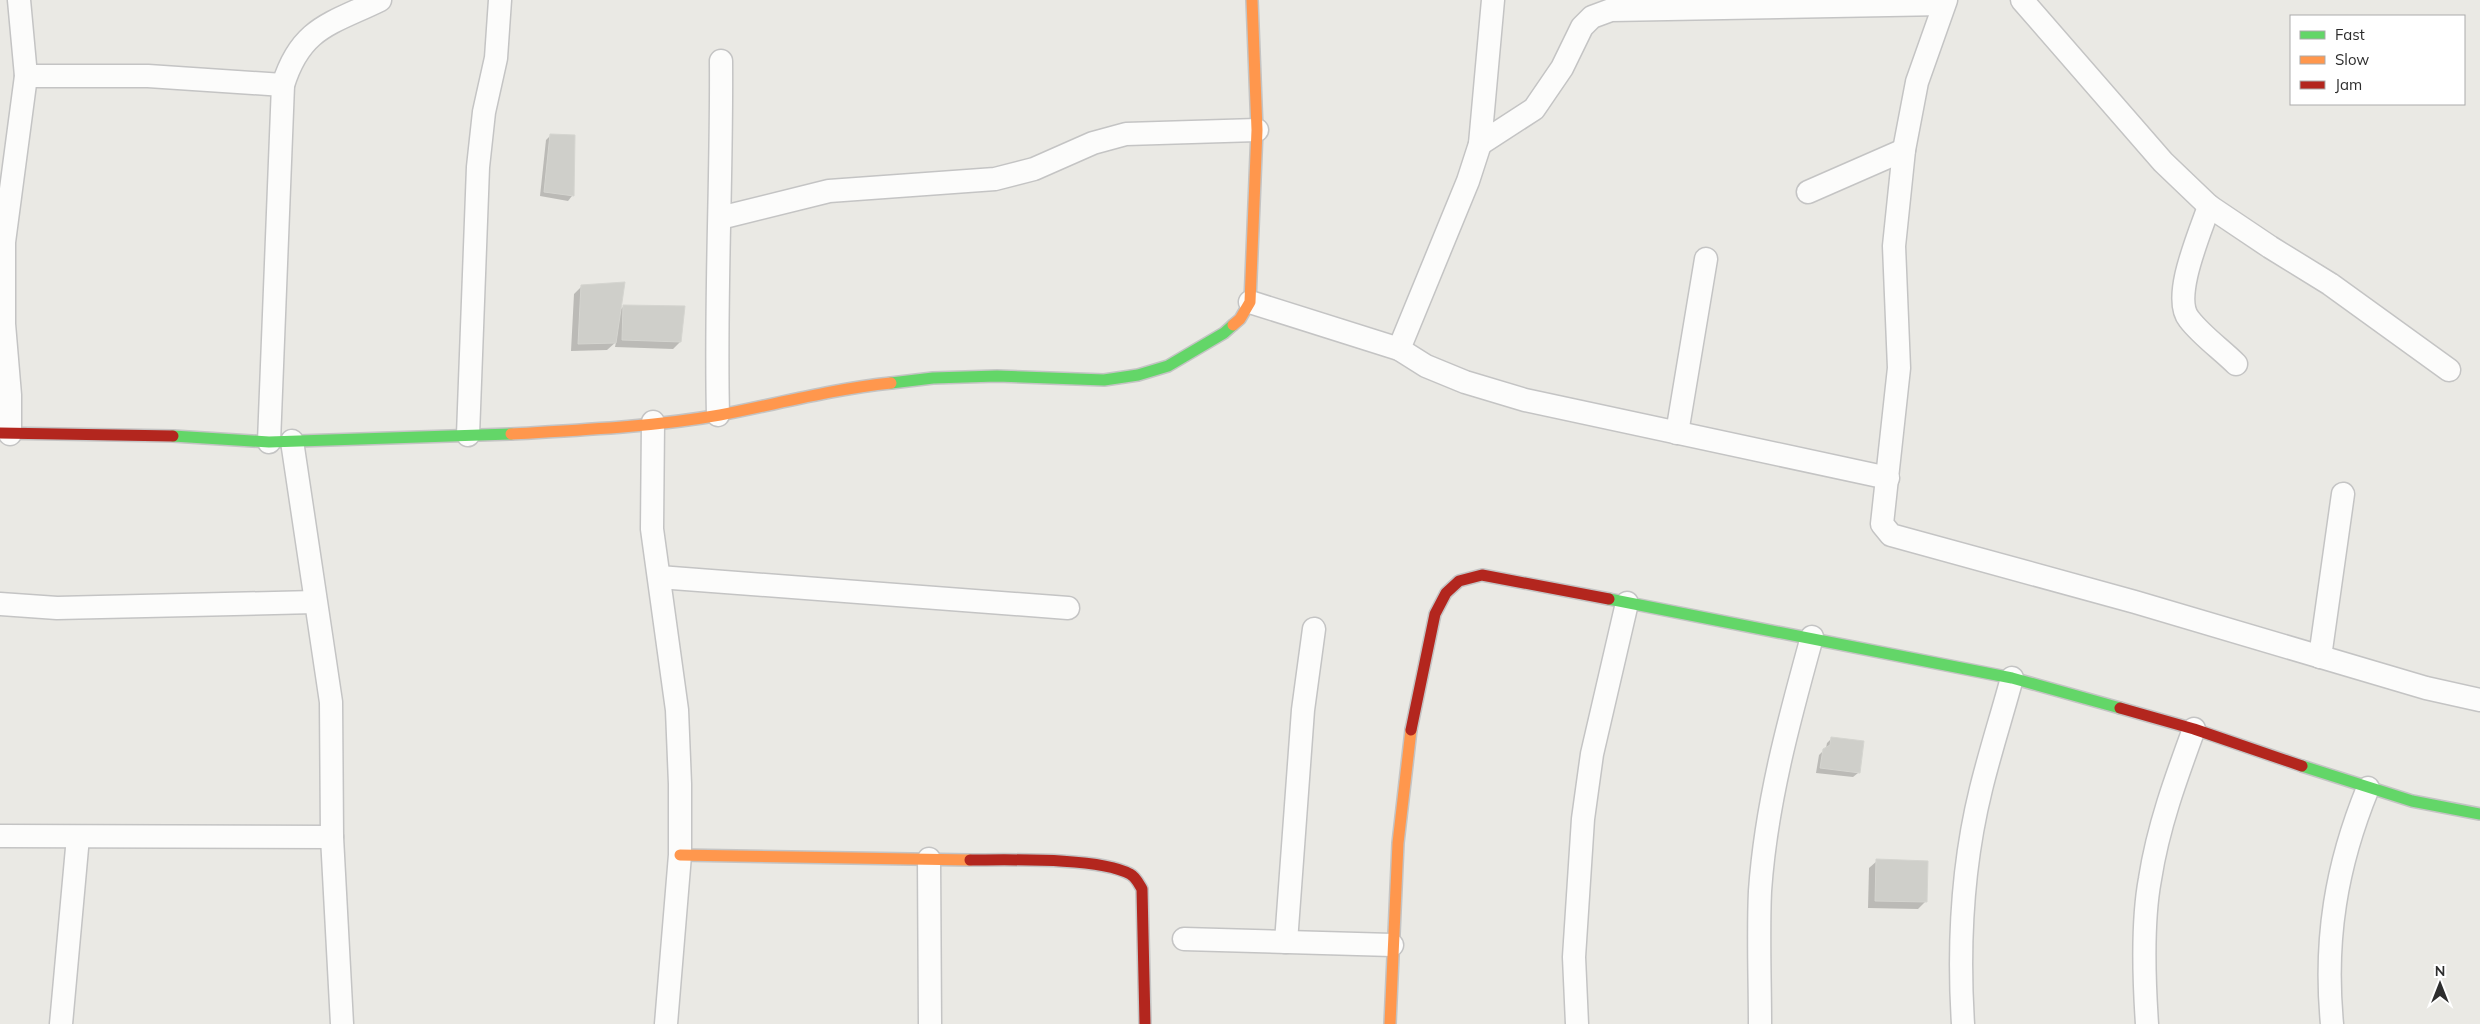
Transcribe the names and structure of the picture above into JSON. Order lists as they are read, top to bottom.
{
  "legend": ["Fast", "Slow", "Jam"],
  "north": "top"
}
